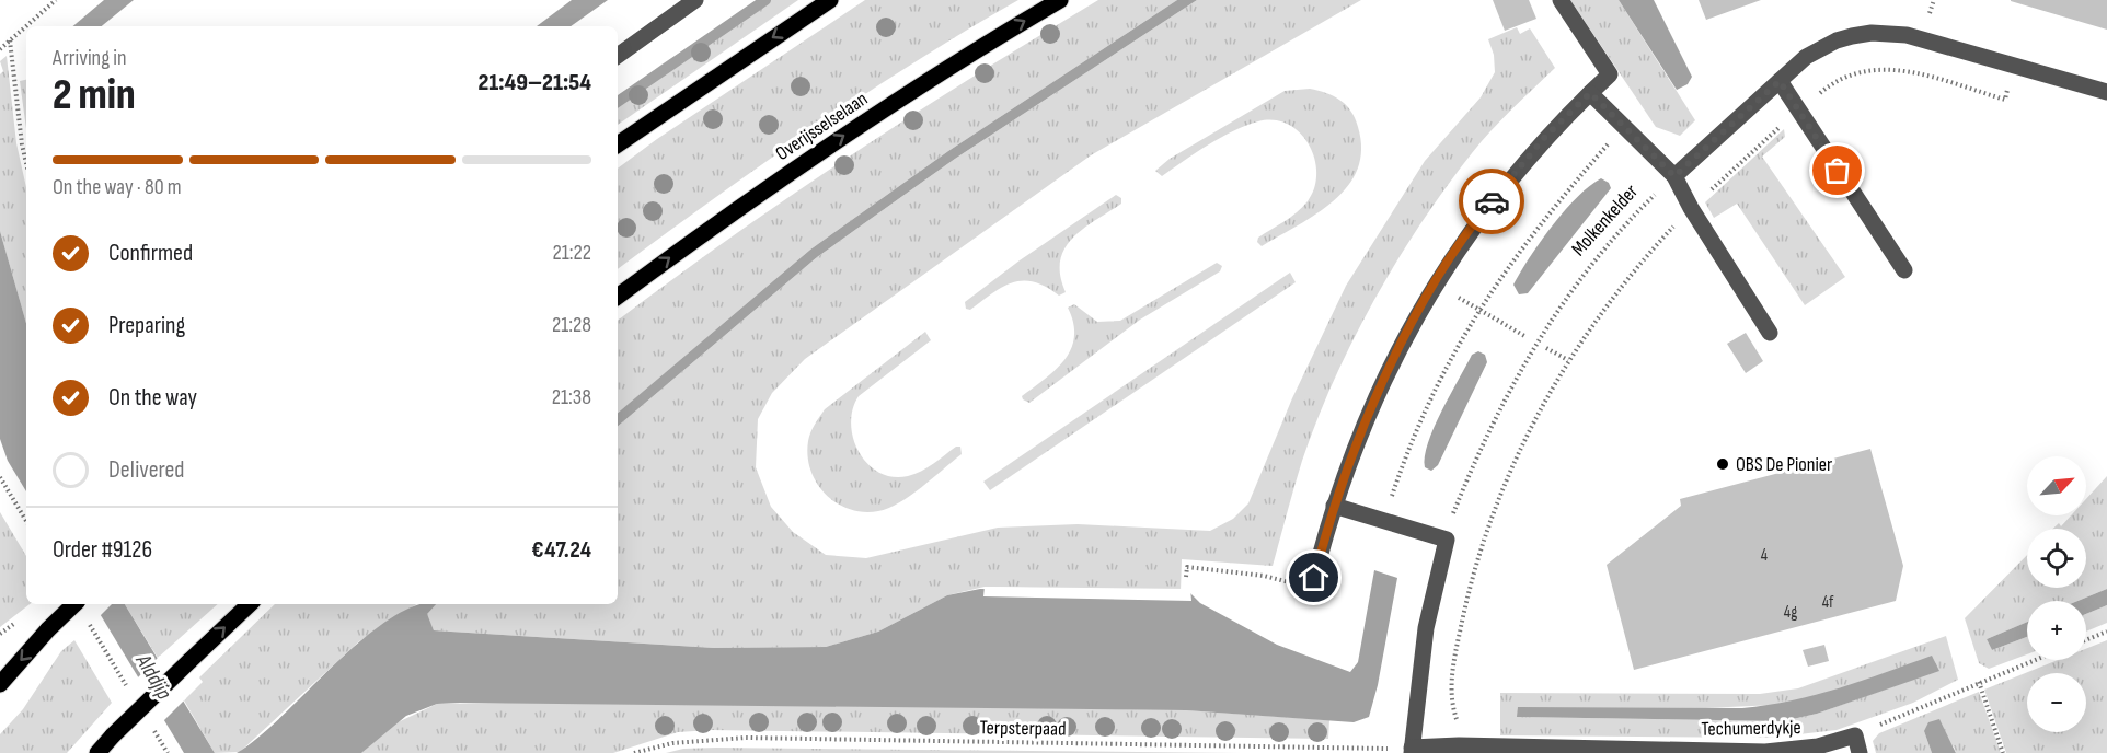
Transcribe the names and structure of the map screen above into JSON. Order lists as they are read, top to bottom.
{
  "streets": {
    "main road": ["Overijsselselaan"],
    "street": ["Techumerdykje"],
    "path": ["Molkenkelder", "Terpsterpaad"]
  },
  "crossings": [
    ["Terpsterpaad", "Techumerdykje"]
  ],
  "water": ["Alddjip"],
  "places": ["OBS De Pionier"],
  "house_numbers": ["4", "4f", "4g"],
  "north": "top right",
  "page": {
    "heading": ["2 min", "Arriving in", "21:49–21:54"],
    "panel": ["Order #9126", "€47.24"],
    "bar": "On the way · 80 m",
    "list": [
      ["Confirmed", "21:22"],
      ["Preparing", "21:28"],
      ["On the way", "21:38"],
      "Delivered"
    ],
    "map_buttons": ["+", "−"]
  }
}
